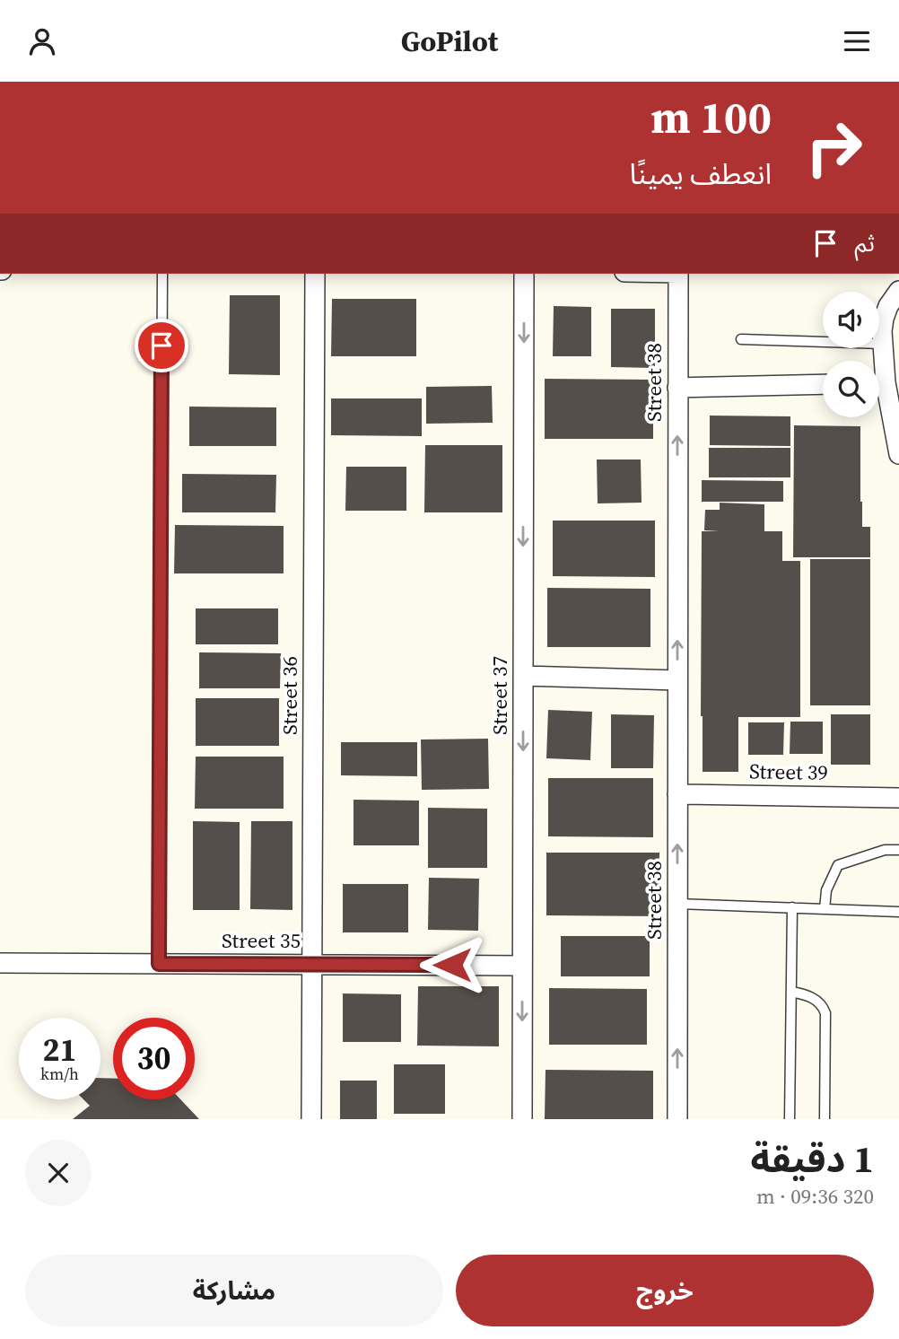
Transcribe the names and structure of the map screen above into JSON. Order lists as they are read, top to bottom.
{
  "streets": {
    "street": [
      "Street 38",
      "Street 36",
      "Street 37",
      "Street 39",
      "Street 35"
    ]
  },
  "crossings": [
    ["Street 38", "Street 39"],
    ["Street 36", "Street 35"],
    ["Street 37", "Street 35"]
  ],
  "one_way": ["Street 38", "Street 37"],
  "page": {
    "header": "GoPilot",
    "turn": ["100 m", "انعطف يمينًا"],
    "then": "ثم",
    "speed": "21 km/h",
    "limit": "30",
    "heading": ["1 دقيقة", "320 m · 09:36"],
    "buttons": ["خروج", "مشاركة"]
  }
}
